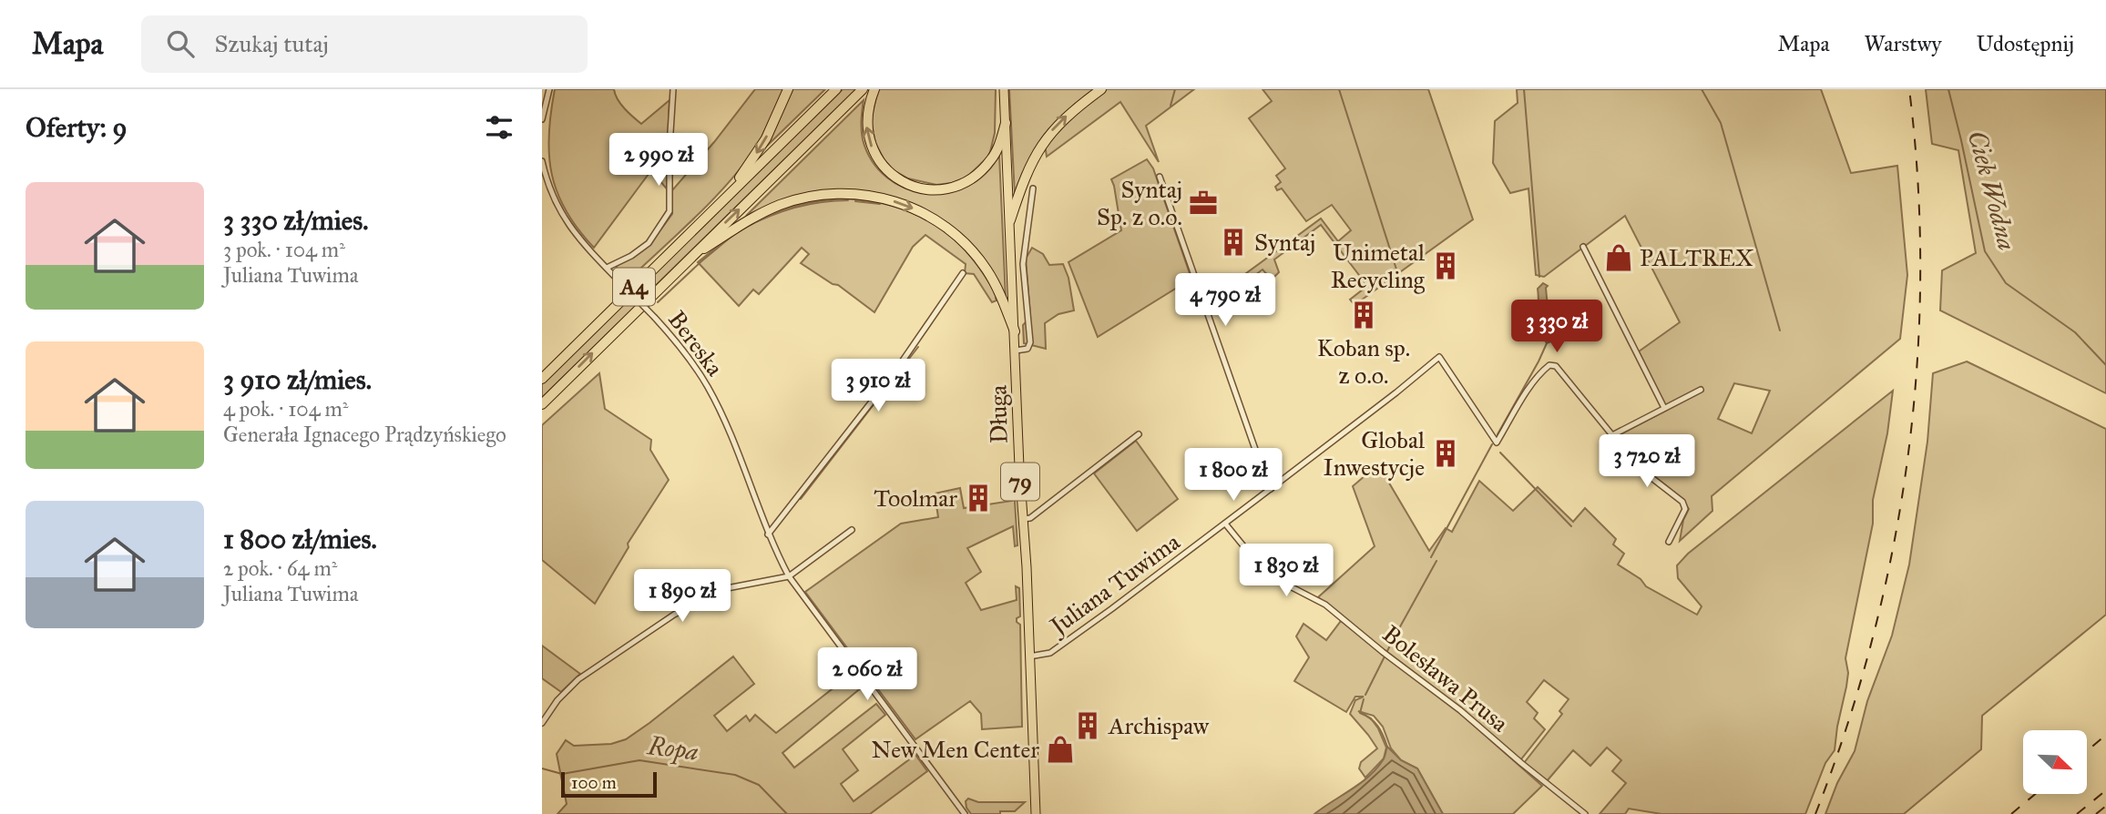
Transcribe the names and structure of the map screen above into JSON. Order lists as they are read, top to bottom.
{
  "streets": {
    "highway": ["A4"],
    "main road": ["Długa", "79"],
    "street": ["Bereska", "Juliana Tuwima", "Bolesława Prusa"]
  },
  "crossings": [
    ["Długa", "Juliana Tuwima"],
    ["Juliana Tuwima", "Bolesława Prusa"]
  ],
  "water": ["Ciek Wodna", "Ropa"],
  "places": {
    "office": ["Syntaj Sp. z o.o."],
    "building": [
      "Syntaj",
      "Unimetal Recycling",
      "Koban sp. z o.o.",
      "Global Inwestycje",
      "Toolmar",
      "Archispaw"
    ],
    "shop": ["PALTREX", "New Men Center"]
  },
  "scale_bar": "100 m",
  "north": "bottom right",
  "page": {
    "header": "Mapa",
    "search": "Szukaj tutaj",
    "nav": ["Mapa", "Warstwy", "Udostępnij"],
    "heading": "Oferty: 9",
    "price": [
      "2 990 zł",
      "4 790 zł",
      "3 330 zł",
      "3 910 zł",
      "3 720 zł",
      "1 800 zł",
      "1 830 zł",
      "1 890 zł",
      "2 060 zł"
    ],
    "list": [
      {
        "name": "3 330 zł/mies.",
        "note": "3 pok. · 104 m² · Juliana Tuwima"
      },
      {
        "name": "3 910 zł/mies.",
        "note": "4 pok. · 104 m² · Generała Ignacego Prądzyńskiego"
      },
      {
        "name": "1 800 zł/mies.",
        "note": "2 pok. · 64 m² · Juliana Tuwima"
      }
    ],
    "scale": "100 m"
  }
}
